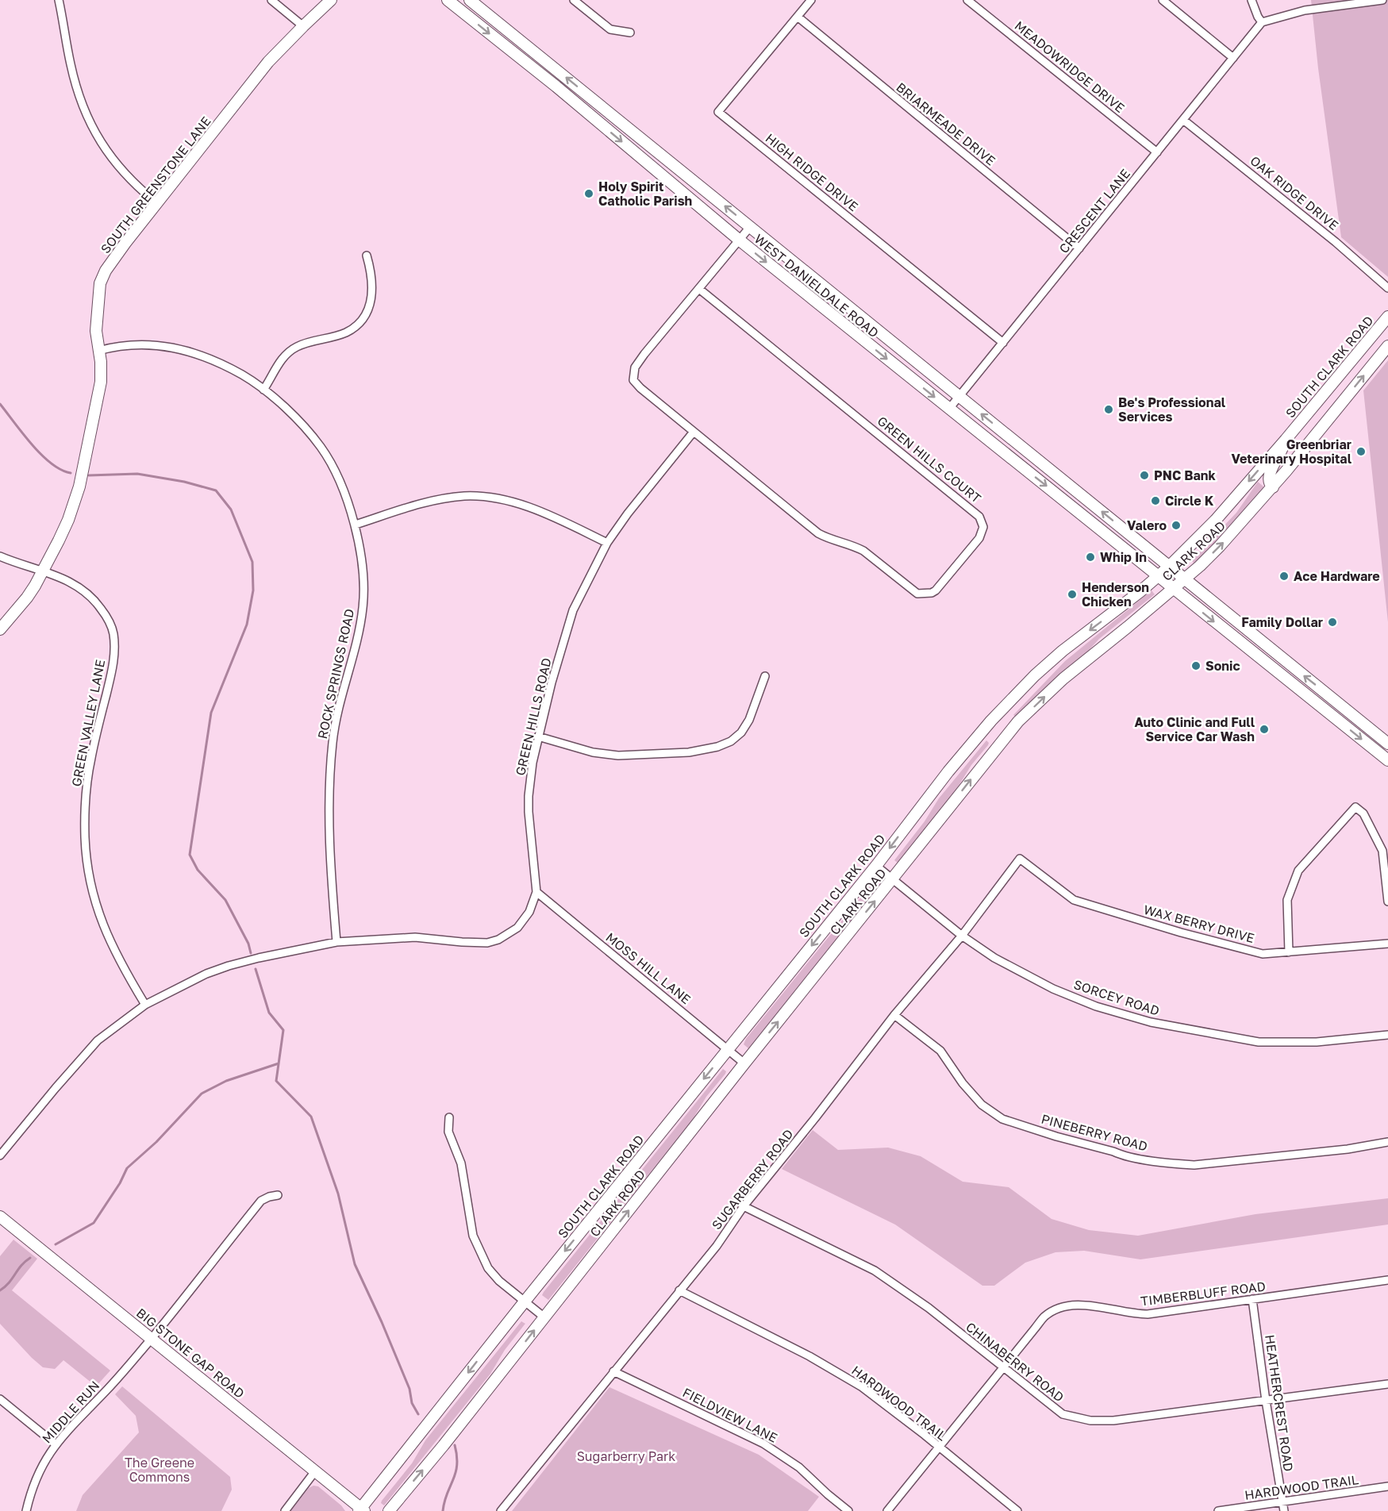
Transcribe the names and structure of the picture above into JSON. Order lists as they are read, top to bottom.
{
  "streets": {
    "main road": [
      "SOUTH GREENSTONE LANE",
      "WEST DANIELDALE ROAD",
      "SOUTH CLARK ROAD",
      "CLARK ROAD",
      "BIG STONE GAP ROAD"
    ],
    "street": [
      "MEADOWRIDGE DRIVE",
      "BRIARMEADE DRIVE",
      "HIGH RIDGE DRIVE",
      "OAK RIDGE DRIVE",
      "CRESCENT LANE",
      "GREEN HILLS COURT",
      "ROCK SPRINGS ROAD",
      "GREEN HILLS ROAD",
      "GREEN VALLEY LANE",
      "WAX BERRY DRIVE",
      "MOSS HILL LANE",
      "SORCEY ROAD",
      "PINEBERRY ROAD",
      "SUGARBERRY ROAD",
      "TIMBERBLUFF ROAD",
      "CHINABERRY ROAD",
      "HARDWOOD TRAIL",
      "HEATHERCREST ROAD",
      "MIDDLE RUN",
      "FIELDVIEW LANE"
    ]
  },
  "crossings": [
    ["MEADOWRIDGE DRIVE", "CRESCENT LANE"],
    ["BRIARMEADE DRIVE", "HIGH RIDGE DRIVE"],
    ["BRIARMEADE DRIVE", "CRESCENT LANE"],
    ["HIGH RIDGE DRIVE", "CRESCENT LANE"],
    ["SOUTH GREENSTONE LANE", "ROCK SPRINGS ROAD"],
    ["SOUTH GREENSTONE LANE", "GREEN VALLEY LANE"],
    ["OAK RIDGE DRIVE", "CRESCENT LANE"],
    ["CRESCENT LANE", "WEST DANIELDALE ROAD"],
    ["WEST DANIELDALE ROAD", "SOUTH CLARK ROAD"],
    ["WEST DANIELDALE ROAD", "GREEN HILLS COURT"],
    ["WEST DANIELDALE ROAD", "CLARK ROAD"],
    ["SOUTH CLARK ROAD", "MOSS HILL LANE"],
    ["SOUTH CLARK ROAD", "SORCEY ROAD"],
    ["SOUTH CLARK ROAD", "BIG STONE GAP ROAD"],
    ["GREEN HILLS COURT", "GREEN HILLS ROAD"],
    ["CLARK ROAD", "MOSS HILL LANE"],
    ["CLARK ROAD", "SORCEY ROAD"],
    ["ROCK SPRINGS ROAD", "GREEN HILLS ROAD"],
    ["GREEN HILLS ROAD", "GREEN VALLEY LANE"],
    ["GREEN HILLS ROAD", "MOSS HILL LANE"],
    ["WAX BERRY DRIVE", "SUGARBERRY ROAD"],
    ["SORCEY ROAD", "SUGARBERRY ROAD"],
    ["PINEBERRY ROAD", "SUGARBERRY ROAD"],
    ["SUGARBERRY ROAD", "CHINABERRY ROAD"],
    ["SUGARBERRY ROAD", "HARDWOOD TRAIL"],
    ["SUGARBERRY ROAD", "FIELDVIEW LANE"],
    ["TIMBERBLUFF ROAD", "CHINABERRY ROAD"],
    ["TIMBERBLUFF ROAD", "HARDWOOD TRAIL"],
    ["TIMBERBLUFF ROAD", "HEATHERCREST ROAD"],
    ["BIG STONE GAP ROAD", "MIDDLE RUN"],
    ["CHINABERRY ROAD", "HEATHERCREST ROAD"],
    ["HARDWOOD TRAIL", "HEATHERCREST ROAD"]
  ],
  "one_way": ["SOUTH CLARK ROAD", "CLARK ROAD"],
  "parks": ["Sugarberry Park", "The Greene Commons"],
  "places": [
    "Holy Spirit Catholic Parish",
    "Be's Professional Services",
    "Greenbriar Veterinary Hospital",
    "PNC Bank",
    "Circle K",
    "Valero",
    "Whip In",
    "Ace Hardware",
    "Henderson Chicken",
    "Family Dollar",
    "Sonic",
    "Auto Clinic and Full Service Car Wash"
  ]
}
